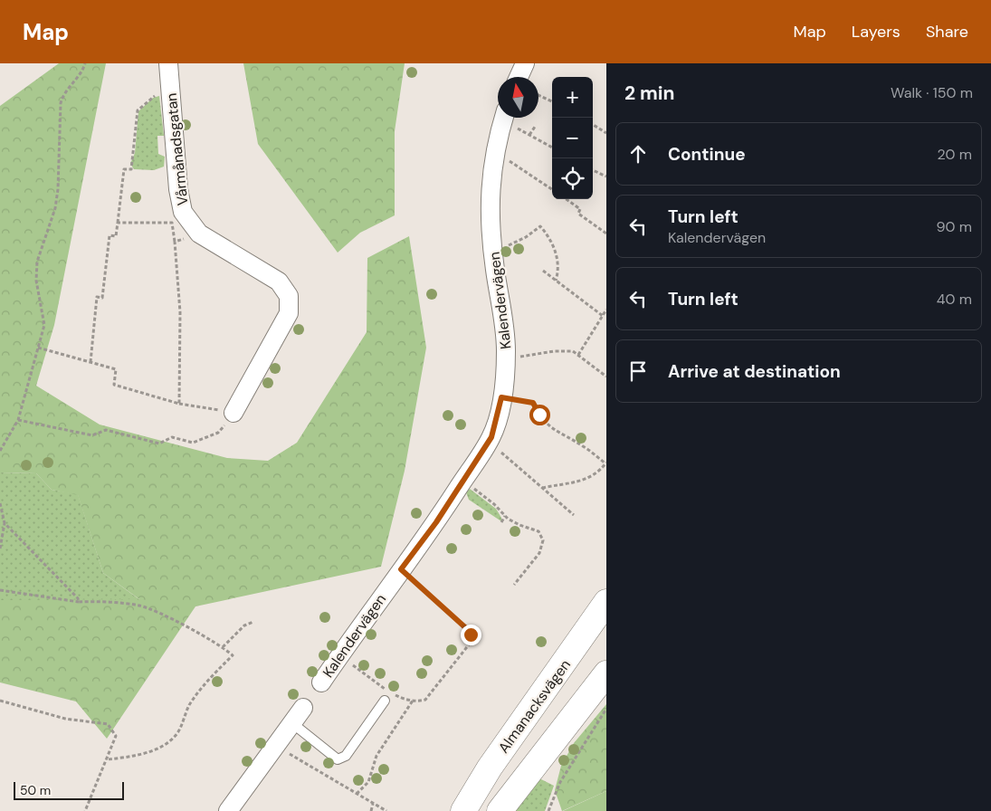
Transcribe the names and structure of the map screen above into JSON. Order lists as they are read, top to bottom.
{
  "streets": {
    "main road": ["Almanacksvägen"],
    "street": ["Vårmånadsgatan", "Kalendervägen"]
  },
  "scale_bar": "50 m",
  "north": "top",
  "page": {
    "header": "Map",
    "nav": ["Map", "Layers", "Share"],
    "heading": ["2 min", "Walk · 150 m"],
    "map_buttons": ["+", "−"],
    "list": [
      ["Continue", "20 m"],
      ["Turn left", "Kalendervägen", "90 m"],
      ["Turn left", "40 m"],
      "Arrive at destination"
    ],
    "scale": "50 m"
  }
}
